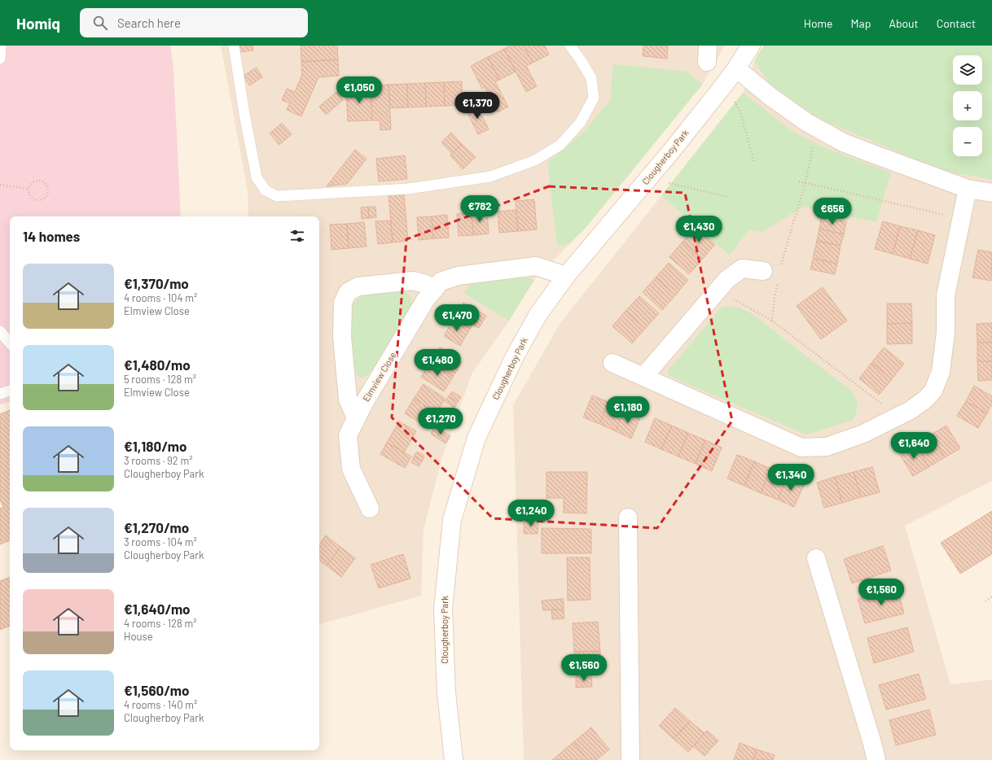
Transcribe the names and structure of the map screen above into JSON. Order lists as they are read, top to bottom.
{
  "streets": {
    "street": ["Clougherboy Park", "Elmview Close"]
  },
  "crossings": [
    ["Clougherboy Park", "Elmview Close"]
  ],
  "page": {
    "header": "Homiq",
    "search": "Search here",
    "nav": [
      "Home",
      "Map",
      "About",
      "Contact"
    ],
    "map_buttons": ["+", "−"],
    "price": [
      "€1,050",
      "€1,370",
      "€782",
      "€656",
      "€1,430",
      "€1,470",
      "€1,480",
      "€1,180",
      "€1,270",
      "€1,640",
      "€1,340",
      "€1,240",
      "€1,560",
      "€1,560"
    ],
    "heading": "14 homes",
    "list": [
      {
        "name": "€1,370/mo",
        "note": "4 rooms · 104 m² · Elmview Close"
      },
      {
        "name": "€1,480/mo",
        "note": "5 rooms · 128 m² · Elmview Close"
      },
      {
        "name": "€1,180/mo",
        "note": "3 rooms · 92 m² · Clougherboy Park"
      },
      {
        "name": "€1,270/mo",
        "note": "3 rooms · 104 m² · Clougherboy Park"
      },
      {
        "name": "€1,640/mo",
        "note": "4 rooms · 128 m² · House"
      },
      {
        "name": "€1,560/mo",
        "note": "4 rooms · 140 m² · Clougherboy Park"
      }
    ]
  }
}
